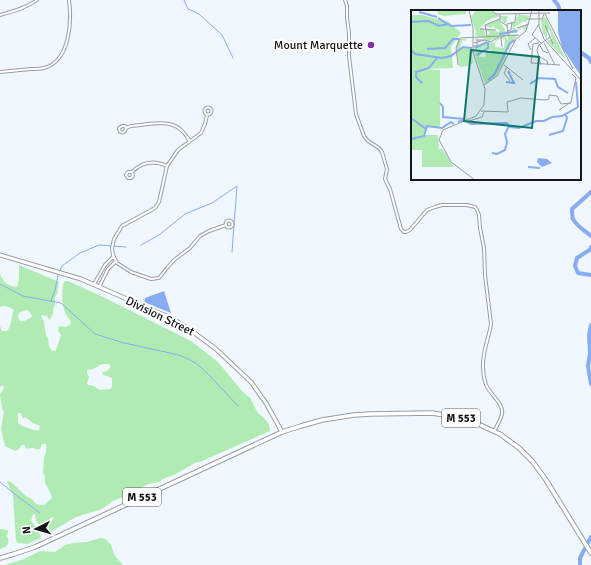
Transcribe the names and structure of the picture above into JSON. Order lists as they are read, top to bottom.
{
  "streets": {
    "main road": ["M 553"],
    "street": ["Division Street"]
  },
  "crossings": [
    ["Division Street", "M 553"]
  ],
  "places": ["Mount Marquette"],
  "north": "left"
}
